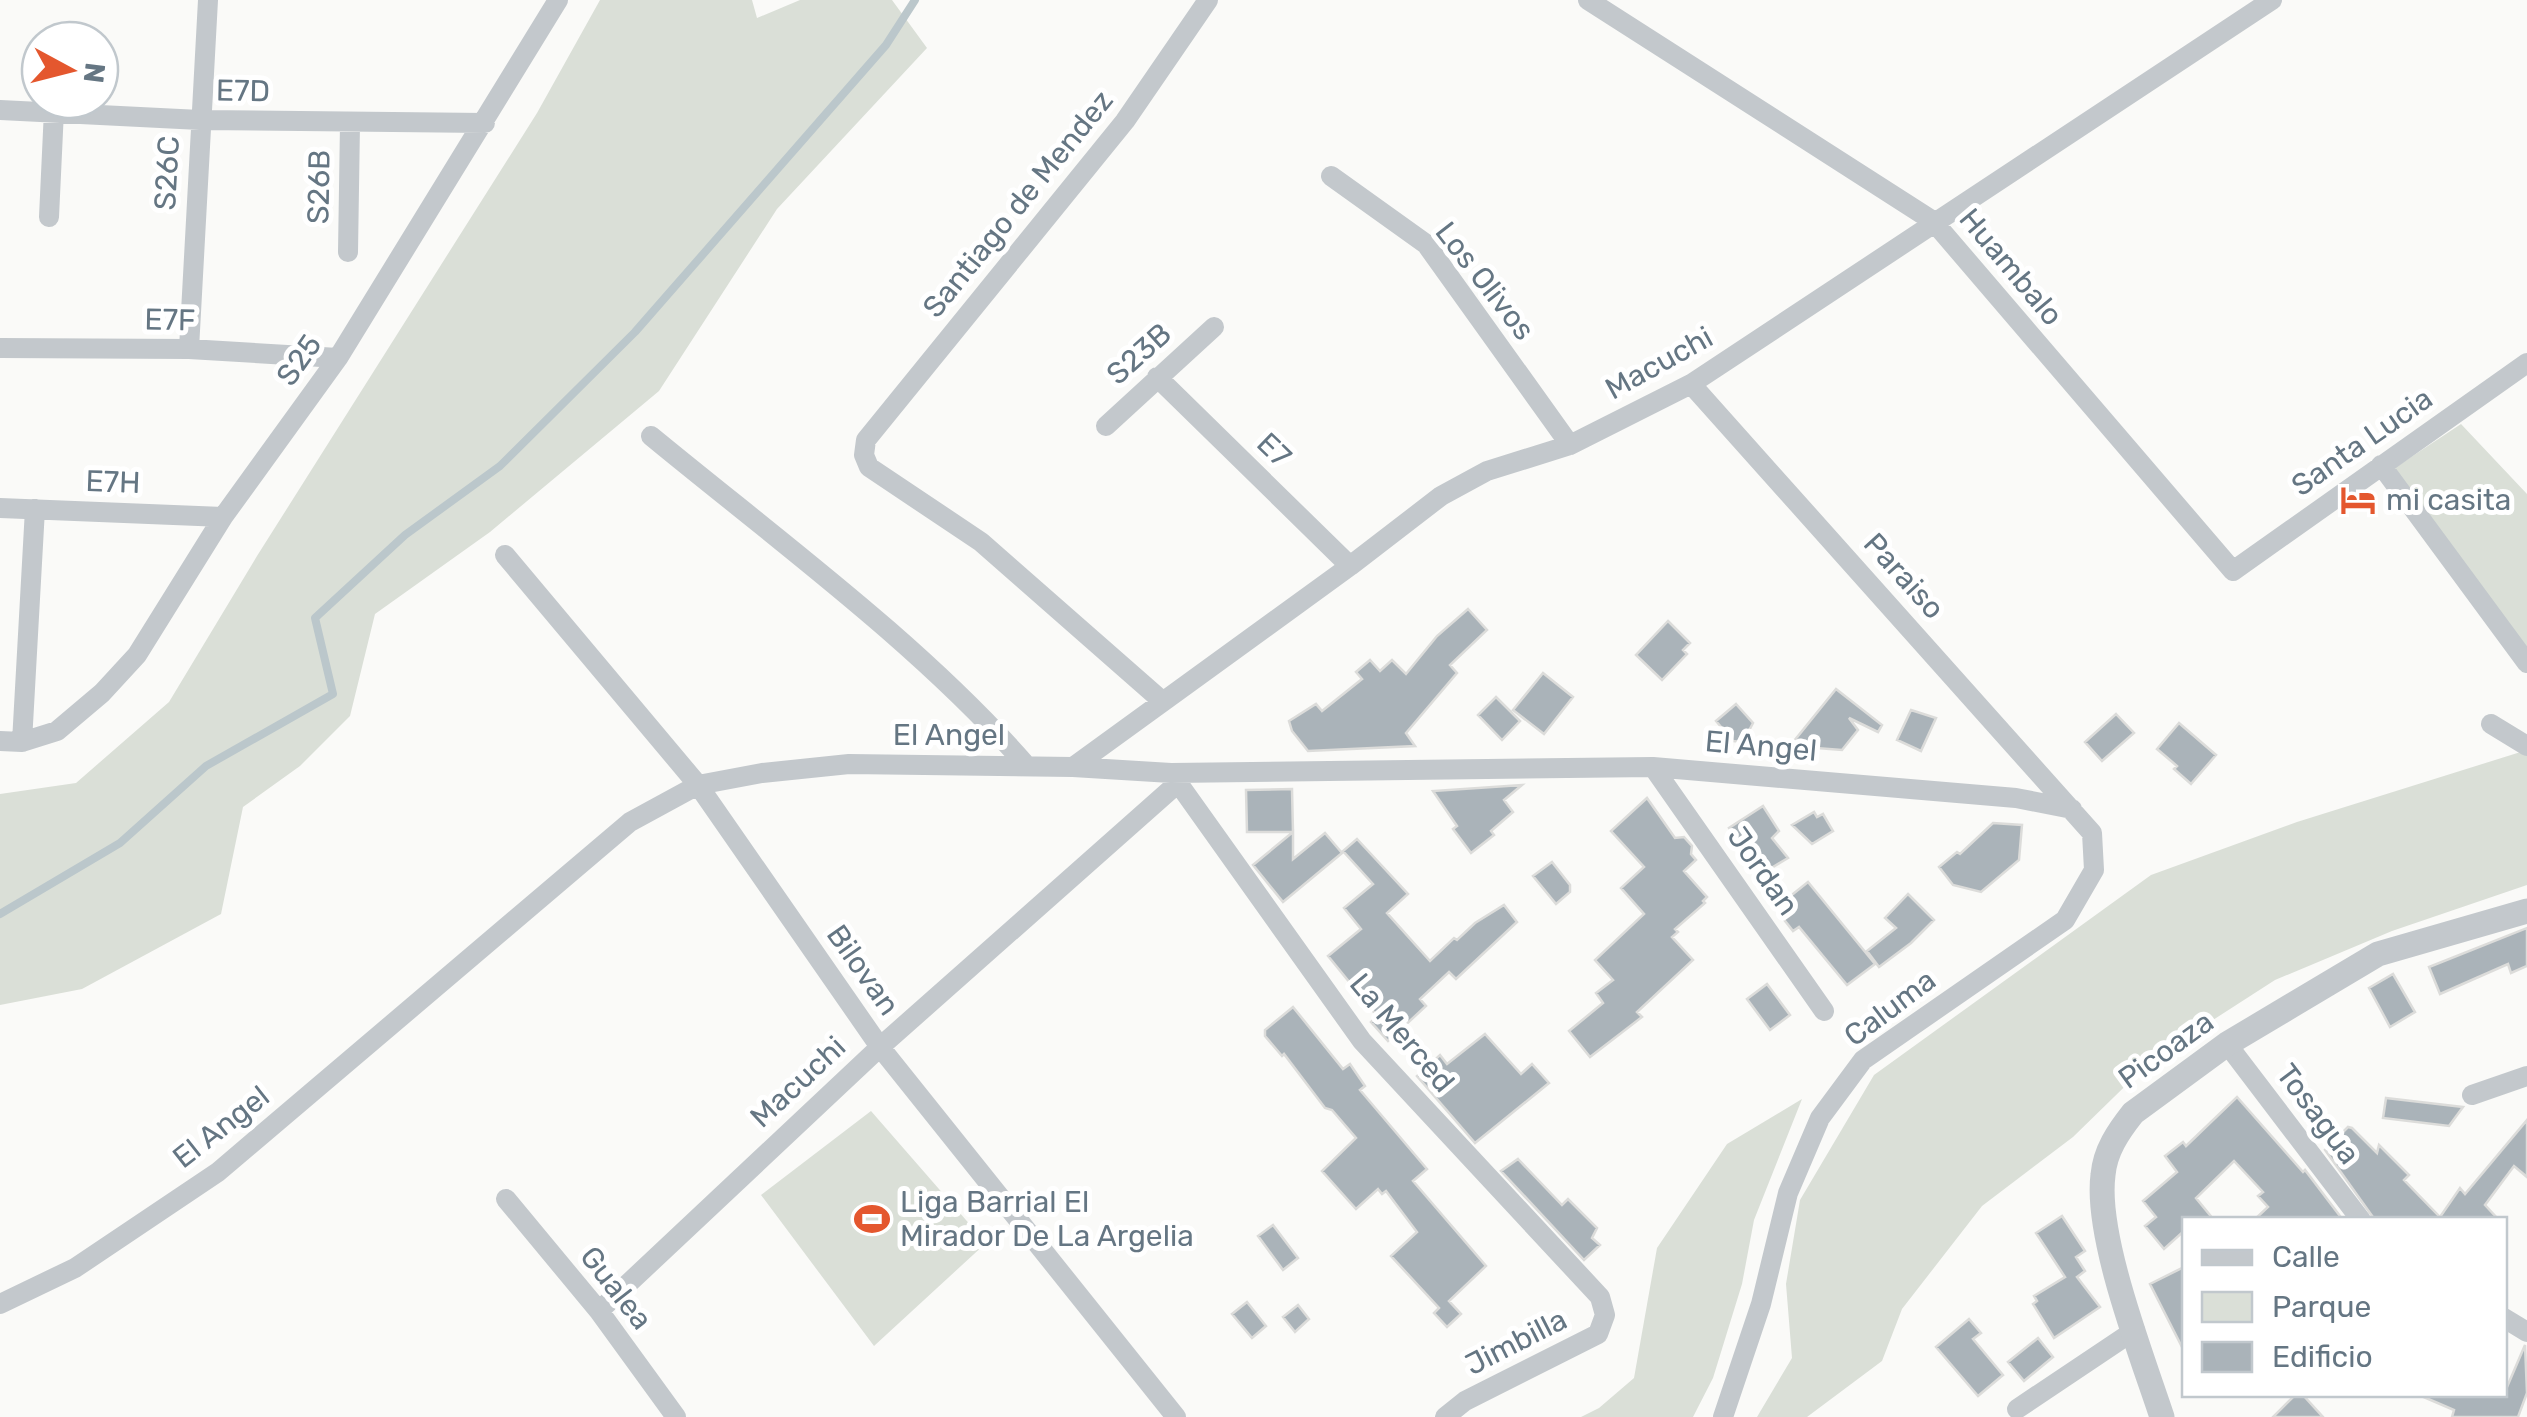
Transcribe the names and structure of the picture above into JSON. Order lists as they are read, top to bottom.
{
  "streets": {
    "street": [
      "E7D",
      "S26C",
      "S26B",
      "Santiago de Mendez",
      "Huambalo",
      "Los Olivos",
      "E7F",
      "S23B",
      "S25",
      "Macuchi",
      "Santa Lucia",
      "E7",
      "E7H",
      "Paraiso",
      "El Angel",
      "Jordan",
      "Bilovan",
      "Caluma",
      "La Merced",
      "Picoaza",
      "Tosagua",
      "Gualea",
      "Jimbilla"
    ]
  },
  "crossings": [
    ["E7D", "S26C"],
    ["E7D", "S26B"],
    ["E7D", "S25"],
    ["S26C", "E7F"],
    ["Santiago de Mendez", "Macuchi"],
    ["Huambalo", "Macuchi"],
    ["Huambalo", "Santa Lucia"],
    ["Los Olivos", "Macuchi"],
    ["E7F", "S25"],
    ["S23B", "E7"],
    ["S25", "E7H"],
    ["Macuchi", "E7"],
    ["Macuchi", "Paraiso"],
    ["Macuchi", "El Angel"],
    ["Macuchi", "Bilovan"],
    ["Macuchi", "La Merced"],
    ["Macuchi", "Gualea"],
    ["Paraiso", "El Angel"],
    ["Paraiso", "Caluma"],
    ["El Angel", "Jordan"],
    ["El Angel", "Bilovan"],
    ["El Angel", "Caluma"],
    ["El Angel", "La Merced"],
    ["La Merced", "Jimbilla"],
    ["Picoaza", "Tosagua"]
  ],
  "places": {
    "hotel": ["mi casita"],
    "sports": ["Liga Barrial El Mirador De La Argelia"]
  },
  "legend": ["Calle", "Parque", "Edificio"],
  "north": "right"
}
